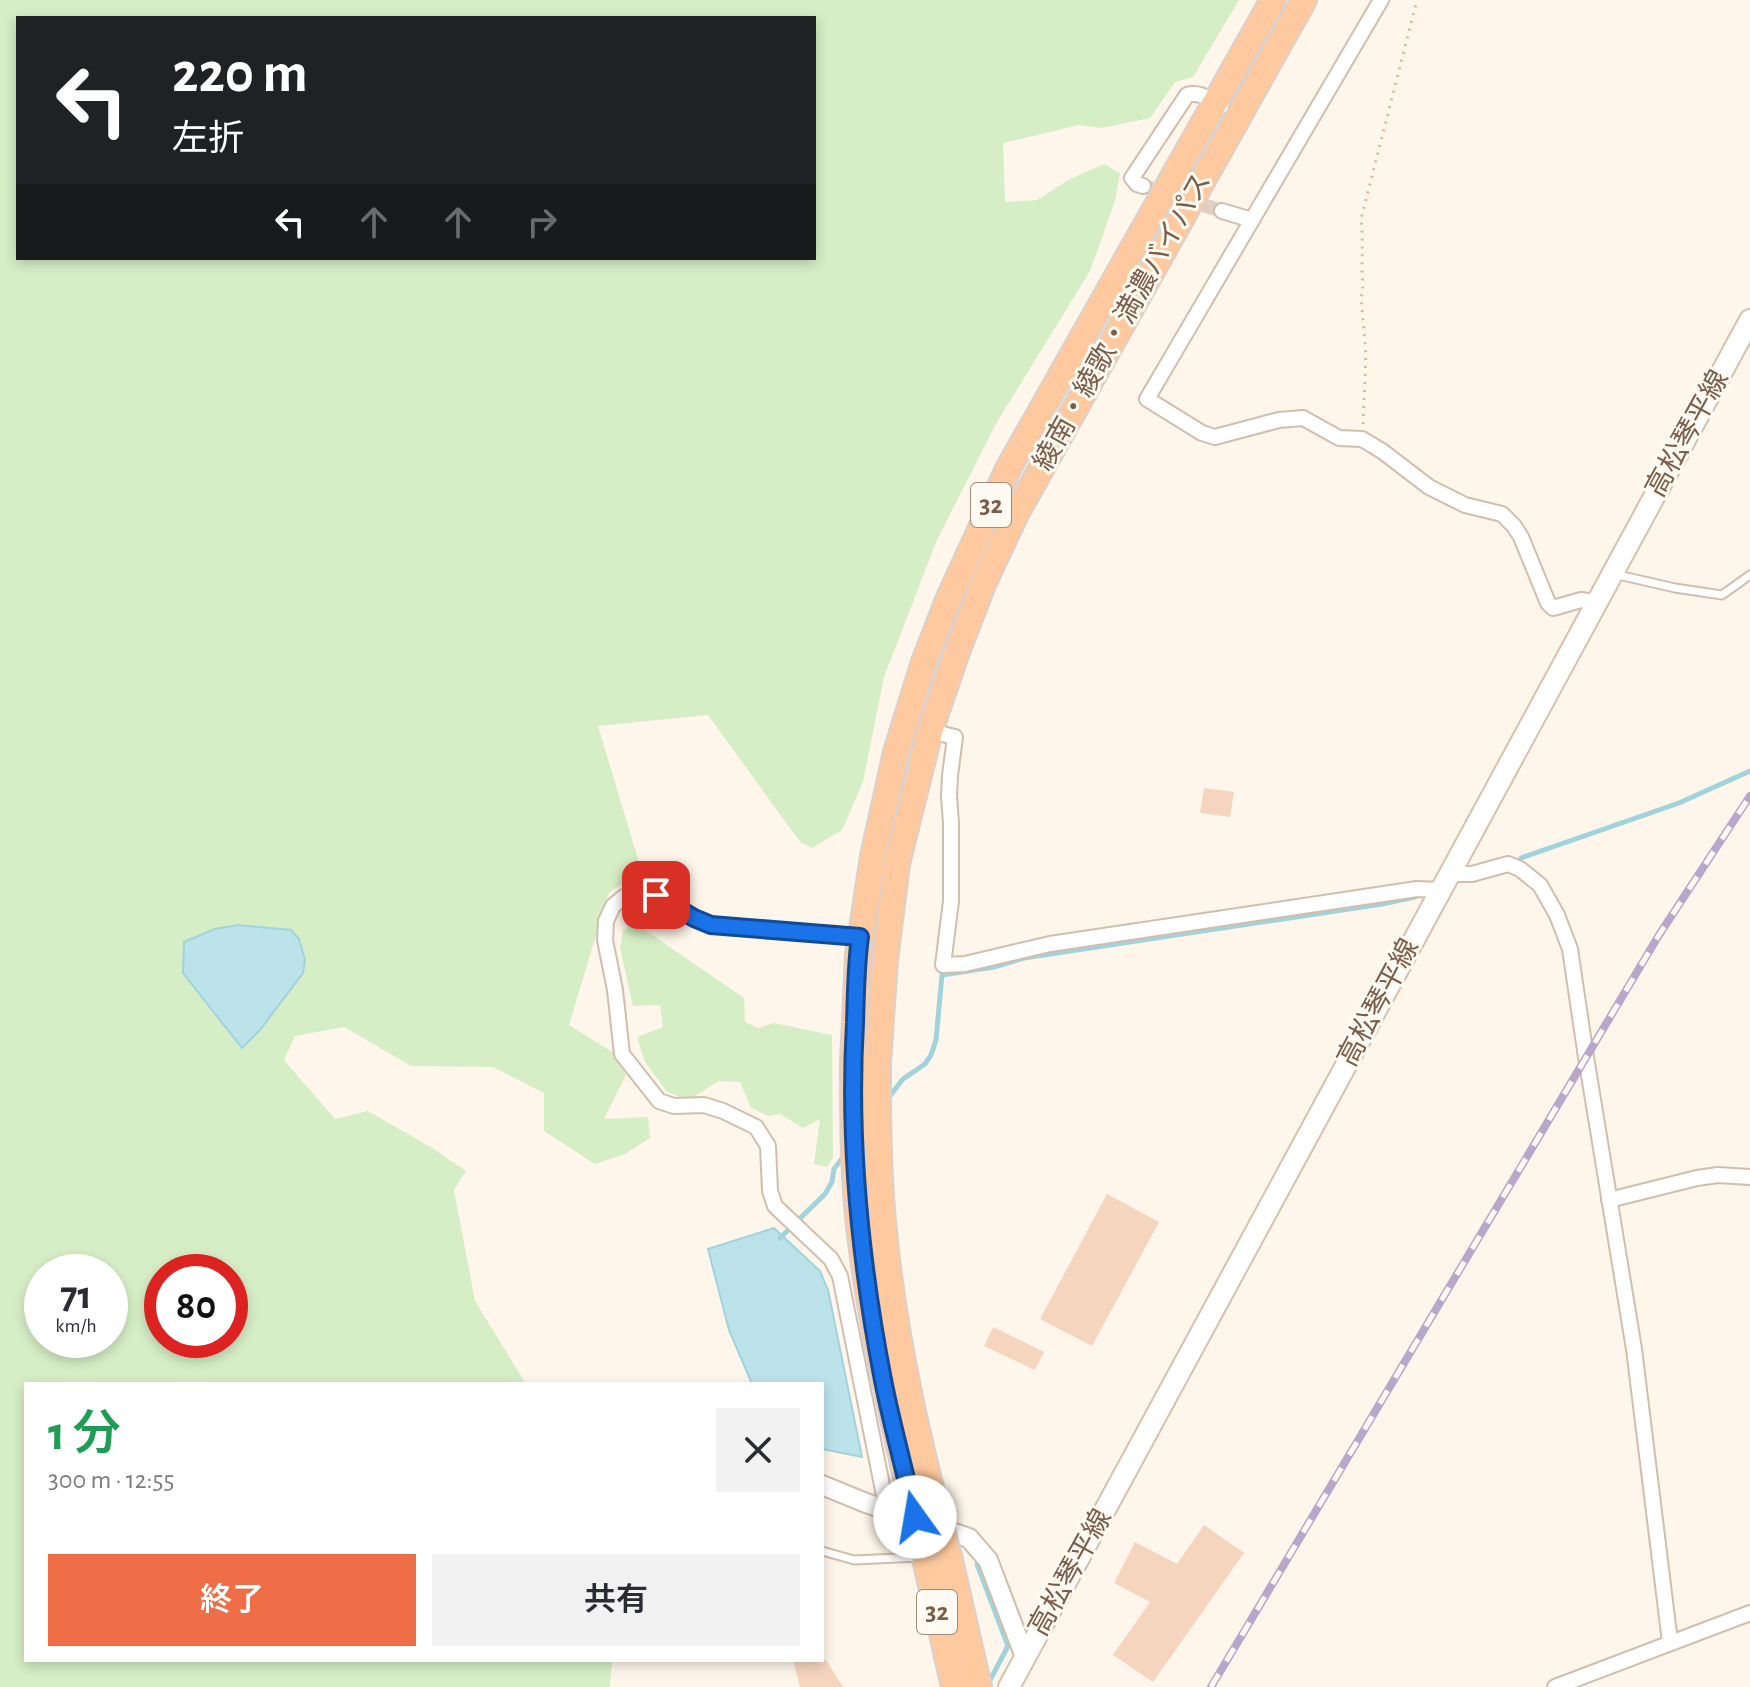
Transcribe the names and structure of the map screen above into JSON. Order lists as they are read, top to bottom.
{
  "streets": {
    "highway": ["綾南・綾歌・満濃バイパス", "32"],
    "main road": ["高松琴平線"]
  },
  "page": {
    "turn": ["220 m", "左折"],
    "speed": "71 km/h",
    "limit": "80",
    "heading": ["1 分", "300 m · 12:55"],
    "buttons": ["終了", "共有"]
  }
}
